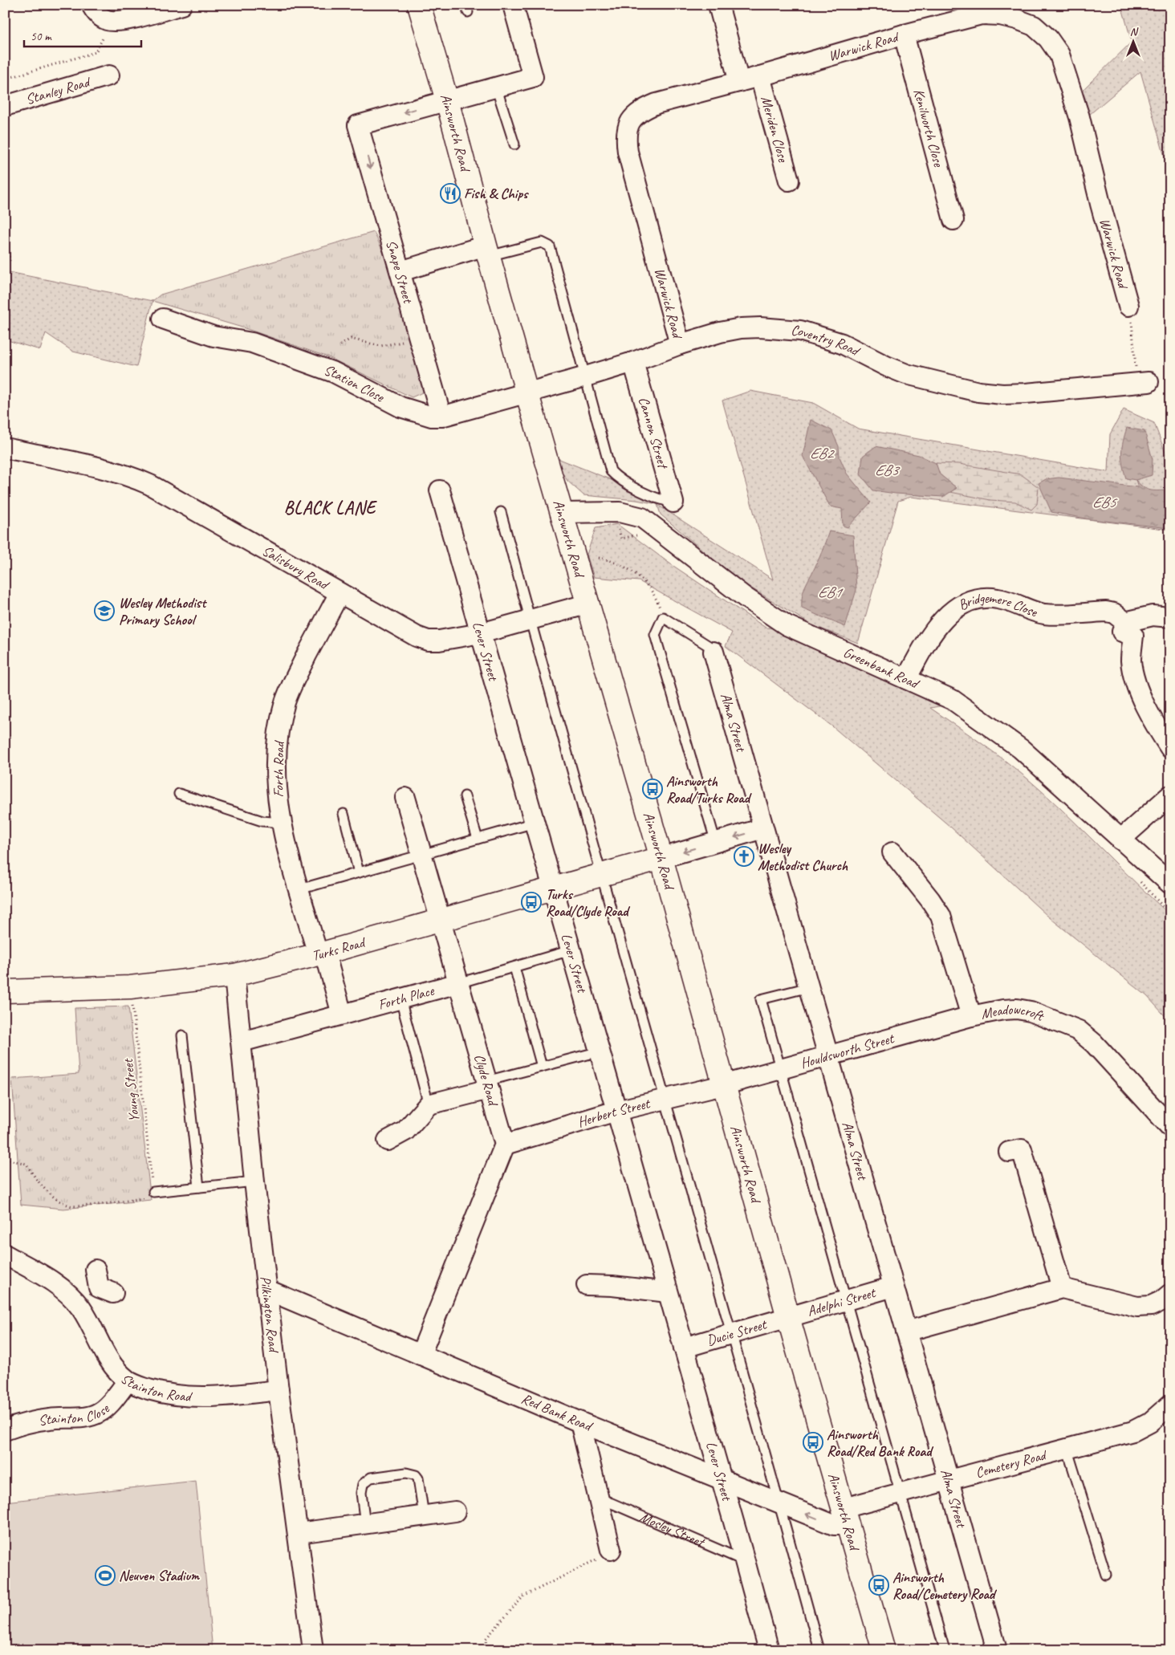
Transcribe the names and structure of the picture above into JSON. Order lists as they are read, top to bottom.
{
  "streets": {
    "main road": ["Ainsworth Road", "Turks Road"],
    "street": [
      "Warwick Road",
      "Stanley Road",
      "Kenilworth Close",
      "Meriden Close",
      "Snape Street",
      "Coventry Road",
      "Station Close",
      "Cannon Street",
      "Salisbury Road",
      "Bridgemere Close",
      "Lever Street",
      "Greenbank Road",
      "Alma Street",
      "Forth Road",
      "Forth Place",
      "Meadowcroft",
      "Houldsworth Street",
      "Clyde Road",
      "Herbert Street",
      "Adelphi Street",
      "Pilkington Road",
      "Ducie Street",
      "Stainton Road",
      "Stainton Close",
      "Red Bank Road",
      "Cemetery Road"
    ],
    "lane": ["Mosley Street"],
    "path": ["Young Street"]
  },
  "crossings": [
    ["Warwick Road", "Kenilworth Close"],
    ["Warwick Road", "Meriden Close"],
    ["Warwick Road", "Coventry Road"],
    ["Ainsworth Road", "Snape Street"],
    ["Ainsworth Road", "Coventry Road"],
    ["Ainsworth Road", "Station Close"],
    ["Ainsworth Road", "Salisbury Road"],
    ["Ainsworth Road", "Greenbank Road"],
    ["Ainsworth Road", "Turks Road"],
    ["Ainsworth Road", "Houldsworth Street"],
    ["Ainsworth Road", "Herbert Street"],
    ["Ainsworth Road", "Adelphi Street"],
    ["Ainsworth Road", "Ducie Street"],
    ["Ainsworth Road", "Red Bank Road"],
    ["Ainsworth Road", "Cemetery Road"],
    ["Snape Street", "Station Close"],
    ["Coventry Road", "Station Close"],
    ["Coventry Road", "Cannon Street"],
    ["Salisbury Road", "Lever Street"],
    ["Salisbury Road", "Forth Road"],
    ["Bridgemere Close", "Greenbank Road"],
    ["Lever Street", "Turks Road"],
    ["Lever Street", "Forth Place"],
    ["Lever Street", "Herbert Street"],
    ["Lever Street", "Ducie Street"],
    ["Lever Street", "Red Bank Road"],
    ["Lever Street", "Mosley Street"],
    ["Alma Street", "Houldsworth Street"],
    ["Alma Street", "Adelphi Street"],
    ["Alma Street", "Cemetery Road"],
    ["Forth Road", "Turks Road"],
    ["Forth Road", "Forth Place"],
    ["Turks Road", "Clyde Road"],
    ["Turks Road", "Young Street"],
    ["Turks Road", "Pilkington Road"],
    ["Forth Place", "Clyde Road"],
    ["Forth Place", "Pilkington Road"],
    ["Meadowcroft", "Houldsworth Street"],
    ["Houldsworth Street", "Herbert Street"],
    ["Clyde Road", "Herbert Street"],
    ["Adelphi Street", "Ducie Street"],
    ["Pilkington Road", "Stainton Road"],
    ["Pilkington Road", "Red Bank Road"],
    ["Stainton Road", "Stainton Close"],
    ["Red Bank Road", "Cemetery Road"]
  ],
  "districts": ["BLACK LANE"],
  "water": [
    "EB2",
    "EB3",
    "EB5",
    "EB1"
  ],
  "places": {
    "restaurant": ["Fish & Chips"],
    "school or university": ["Wesley Methodist Primary School"],
    "bus stop": [
      "Ainsworth Road/Turks Road",
      "Turks Road/Clyde Road",
      "Ainsworth Road/Red Bank Road",
      "Ainsworth Road/Cemetery Road"
    ],
    "church": ["Wesley Methodist Church"],
    "sports": ["Neuven Stadium"]
  },
  "scale_bar": "50 m",
  "north": "top"
}
